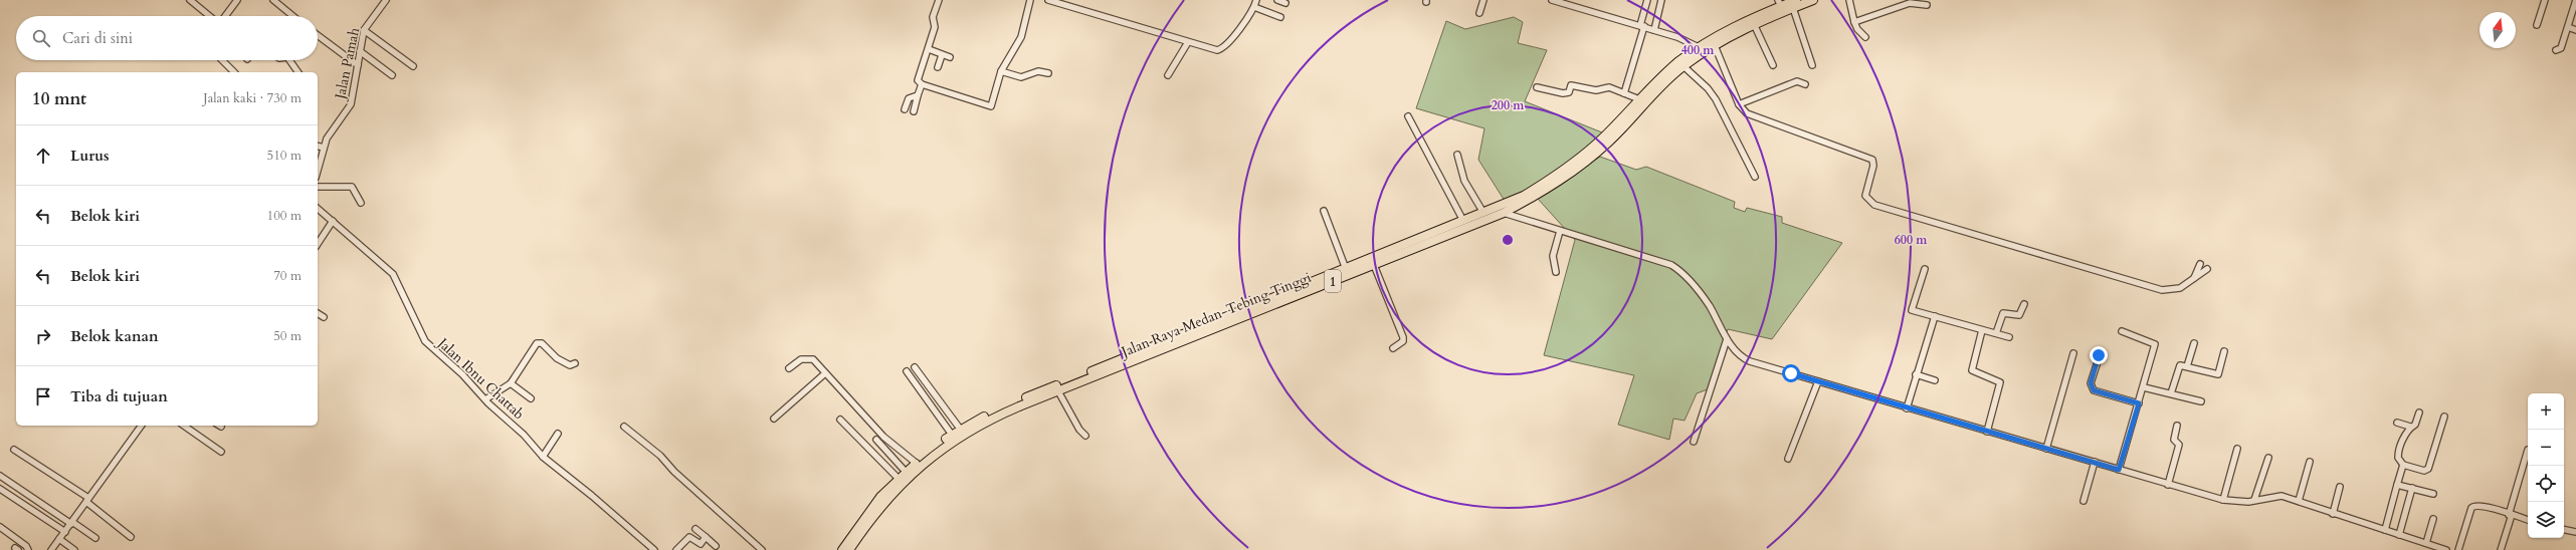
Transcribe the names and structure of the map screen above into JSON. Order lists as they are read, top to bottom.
{
  "streets": {
    "highway": ["1", "Jalan Raya Medan-Tebing Tinggi"],
    "street": ["Jalan Pamah", "Jalan Ibnu Chattab"]
  },
  "north": "top",
  "page": {
    "search": "Cari di sini",
    "heading": ["10 mnt", "Jalan kaki · 730 m"],
    "list": [
      ["Lurus", "510 m"],
      ["Belok kiri", "100 m"],
      ["Belok kiri", "70 m"],
      ["Belok kanan", "50 m"],
      "Tiba di tujuan"
    ],
    "map_buttons": ["+", "−"]
  },
  "rings": ["400 m", "200 m", "600 m"]
}
